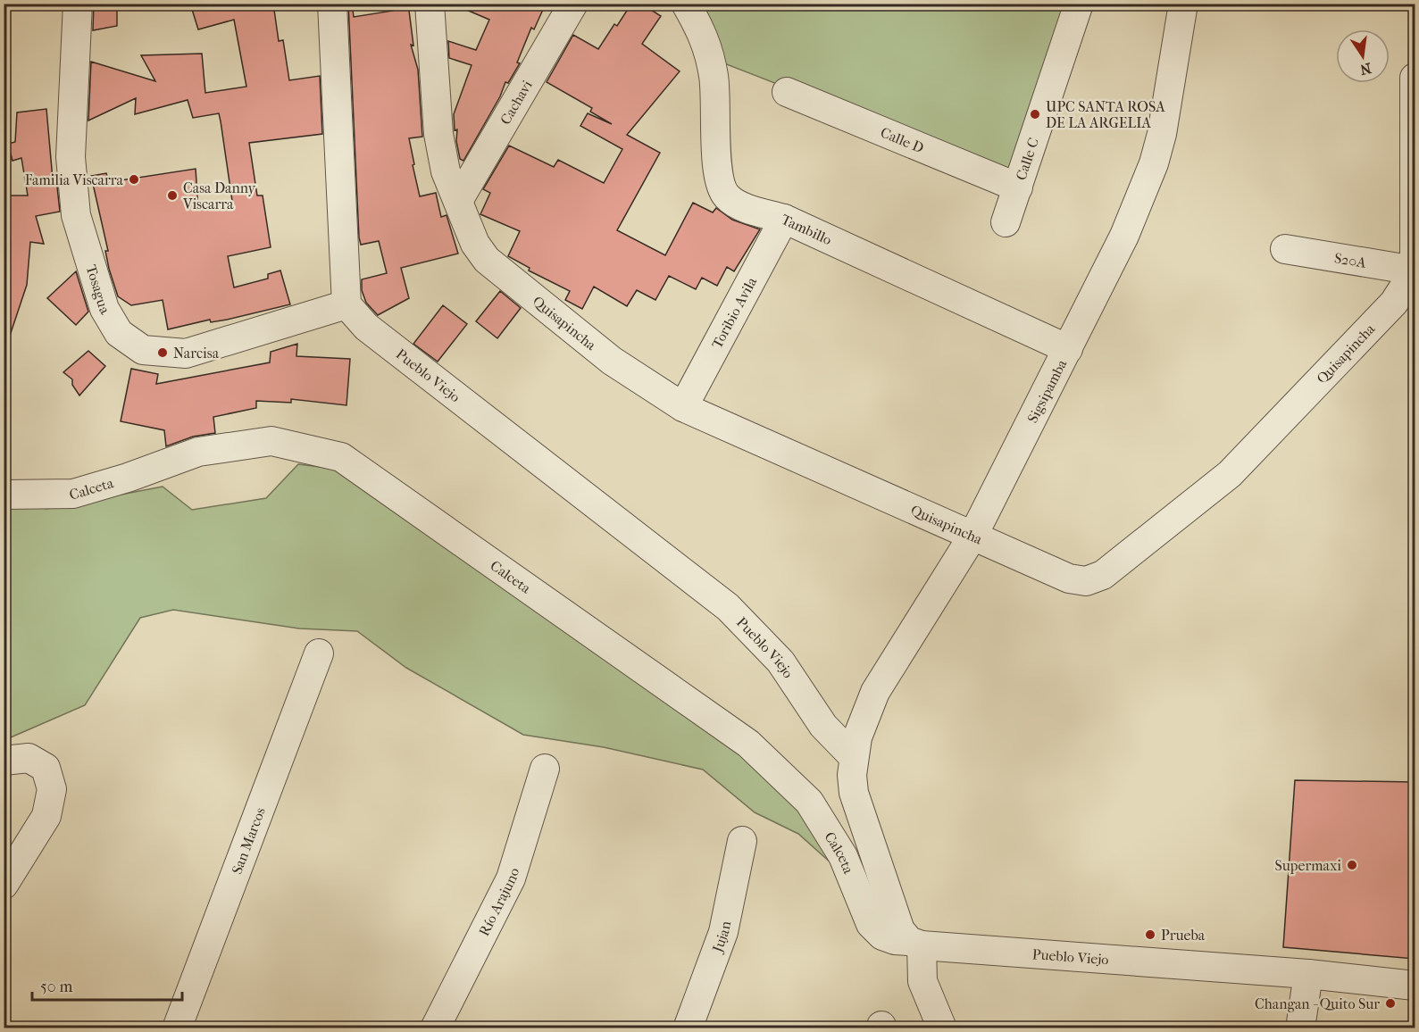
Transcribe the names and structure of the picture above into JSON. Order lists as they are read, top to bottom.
{
  "streets": {
    "street": [
      "Cachavi",
      "Calle D",
      "Calle C",
      "Tambillo",
      "S20A",
      "Tosagua",
      "Toribio Avila",
      "Quisapincha",
      "Pueblo Viejo",
      "Sigsipamba",
      "Calceta",
      "San Marcos",
      "Río Arajuno",
      "Jujan"
    ]
  },
  "crossings": [
    ["Cachavi", "Quisapincha"],
    ["Calle D", "Calle C"],
    ["Tambillo", "Toribio Avila"],
    ["Tambillo", "Sigsipamba"],
    ["S20A", "Quisapincha"],
    ["Tosagua", "Pueblo Viejo"],
    ["Toribio Avila", "Quisapincha"],
    ["Quisapincha", "Sigsipamba"],
    ["Pueblo Viejo", "Sigsipamba"],
    ["Pueblo Viejo", "Calceta"]
  ],
  "places": [
    "UPC SANTA ROSA DE LA ARGELIA",
    "Familia Viscarra",
    "Casa Danny Viscarra",
    "Narcisa",
    "Supermaxi",
    "Prueba",
    "Changan - Quito Sur"
  ],
  "scale_bar": "50 m",
  "north": "bottom"
}
